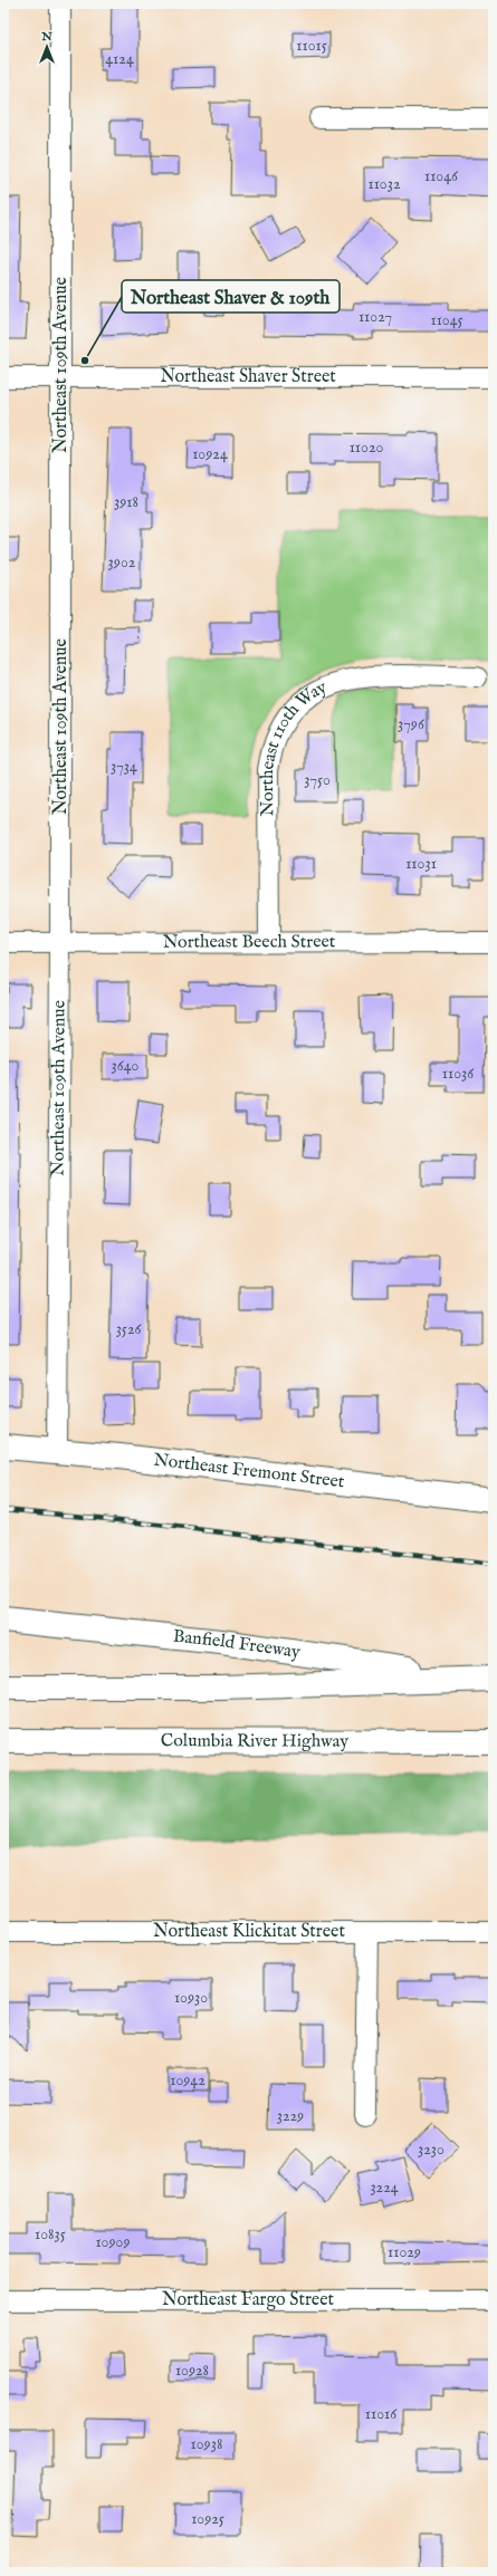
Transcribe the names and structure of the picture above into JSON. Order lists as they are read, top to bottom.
{
  "streets": {
    "main road": ["Northeast Fremont Street", "Banfield Freeway", "Columbia River Highway"],
    "street": [
      "Northeast 109th Avenue",
      "Northeast Shaver Street",
      "Northeast 110th Way",
      "Northeast Beech Street",
      "Northeast Klickitat Street",
      "Northeast Fargo Street"
    ]
  },
  "crossings": [
    ["Northeast 109th Avenue", "Northeast Shaver Street"],
    ["Northeast 109th Avenue", "Northeast Beech Street"],
    ["Northeast 109th Avenue", "Northeast Fremont Street"],
    ["Northeast 110th Way", "Northeast Beech Street"]
  ],
  "places": ["Northeast Shaver & 109th"],
  "house_numbers": [
    "11015",
    "4124",
    "11046",
    "11032",
    "11027",
    "11045",
    "11020",
    "10924",
    "3918",
    "3902",
    "3796",
    "3734",
    "3750",
    "11031",
    "3640",
    "11036",
    "3526",
    "10930",
    "10942",
    "3229",
    "3230",
    "3224",
    "10835",
    "10909",
    "11029",
    "10928",
    "11016",
    "10938",
    "10925"
  ],
  "north": "top"
}
